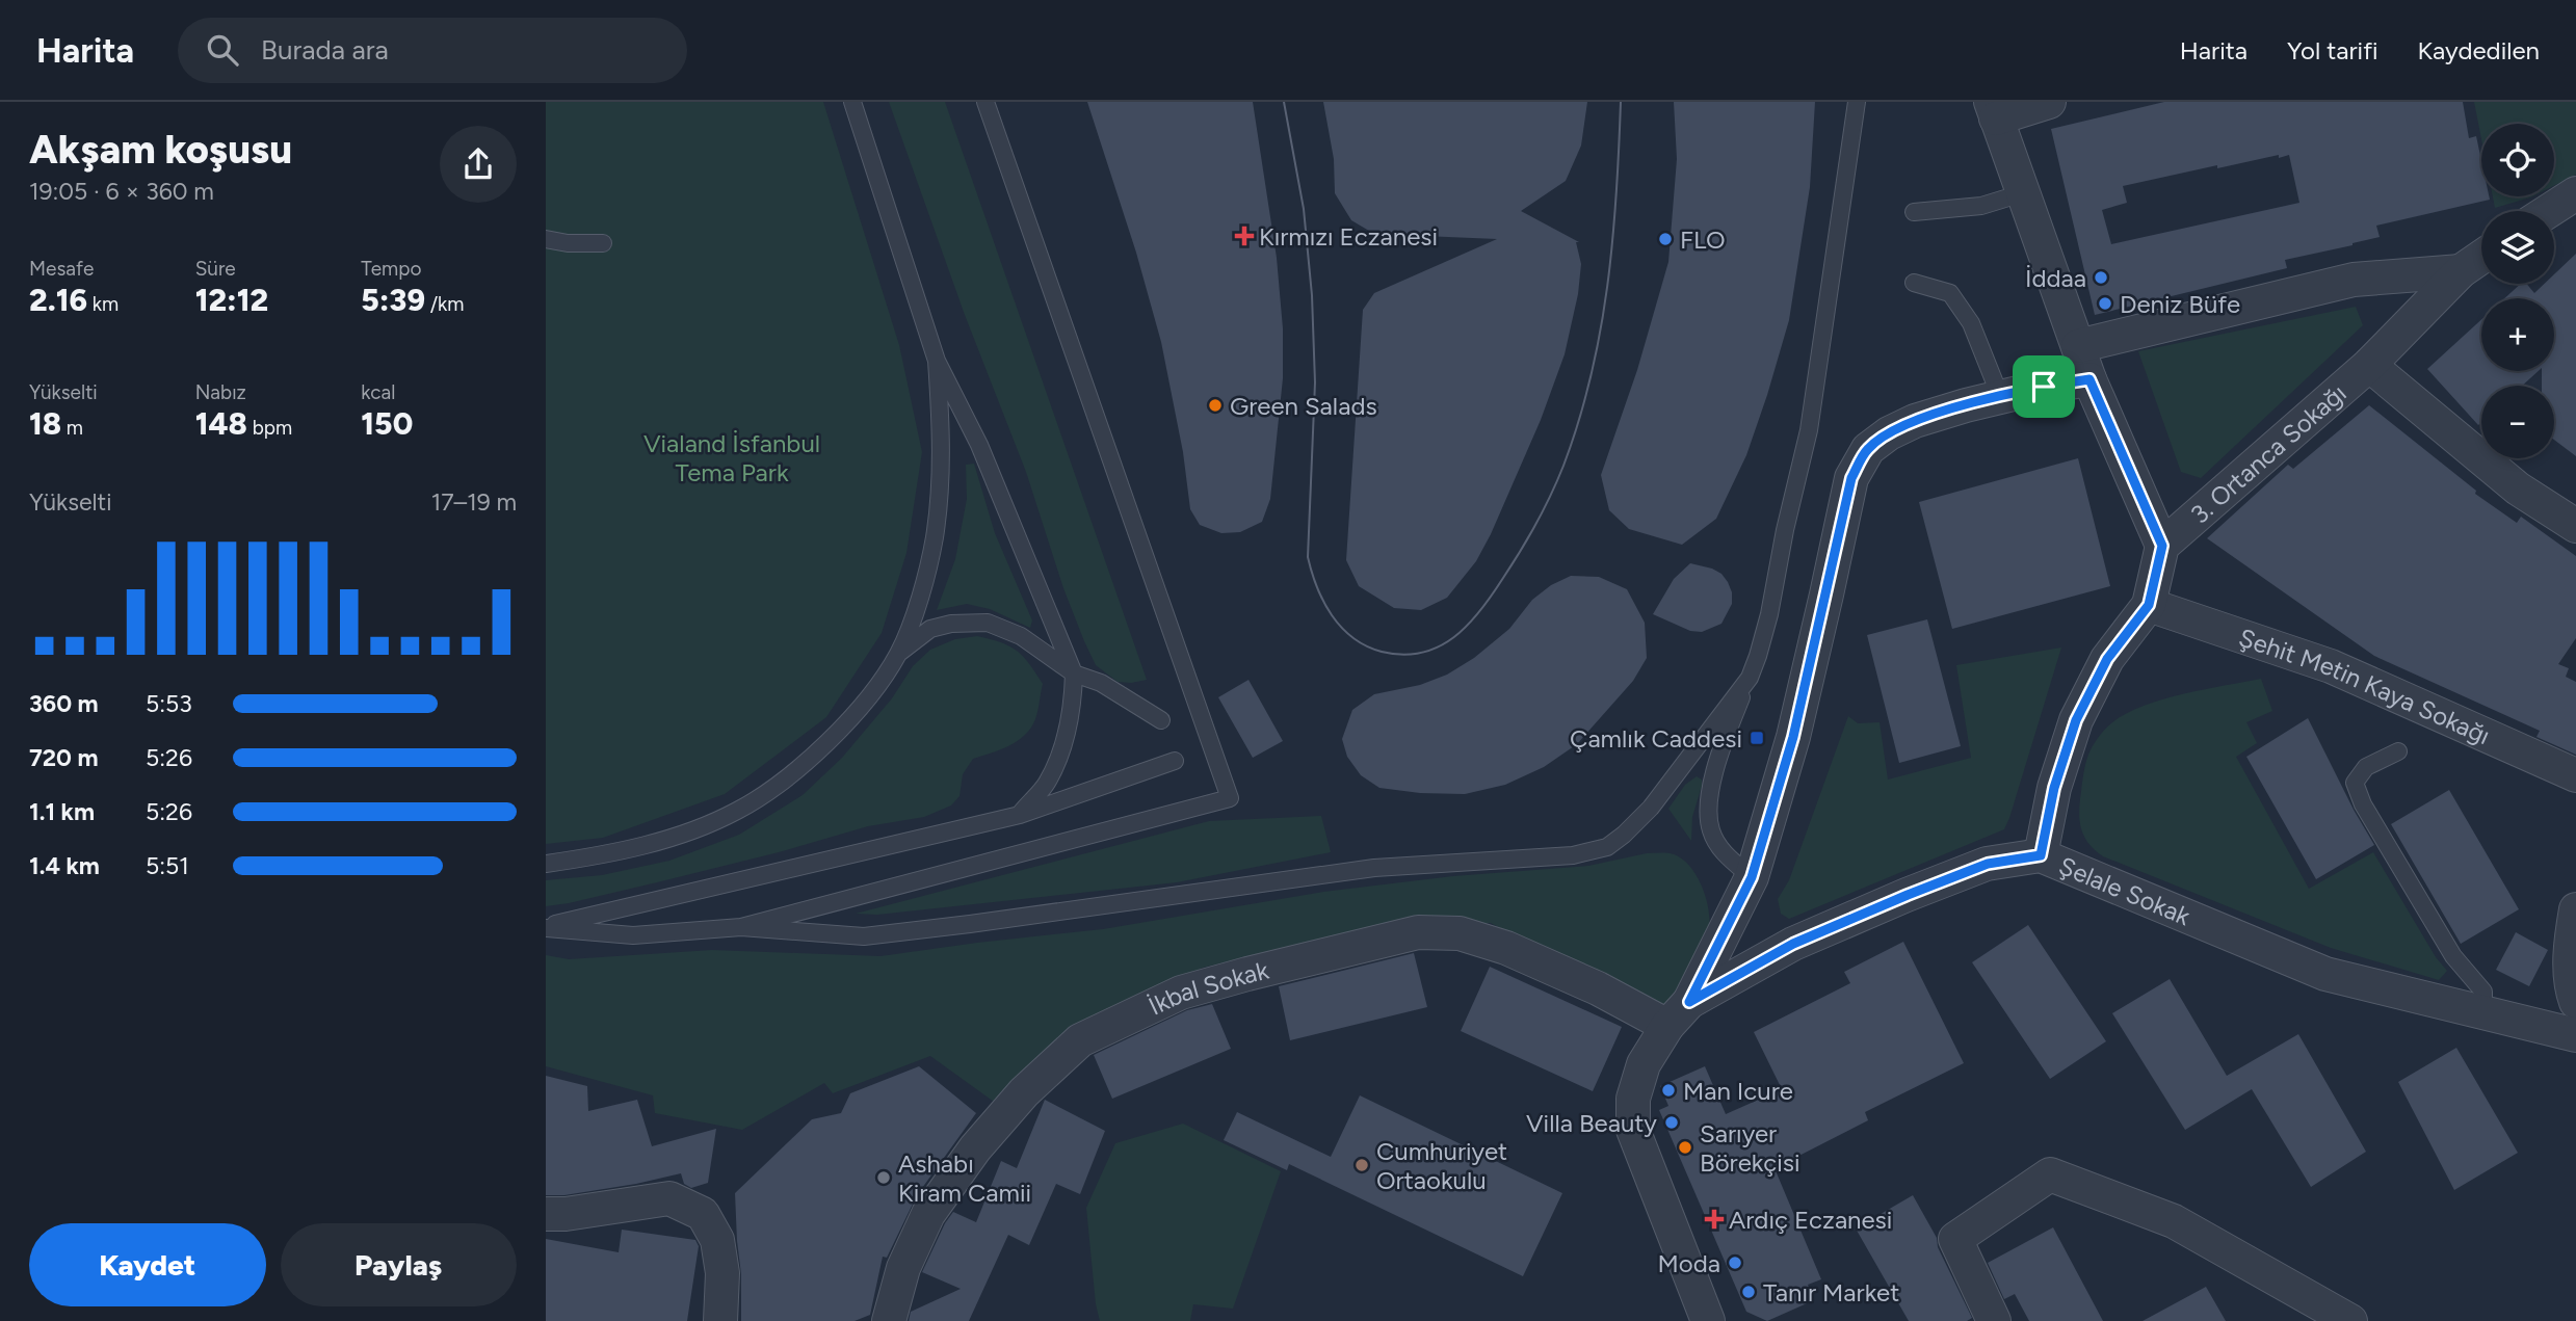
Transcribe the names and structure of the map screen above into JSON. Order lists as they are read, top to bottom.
{
  "streets": {
    "street": [
      "3. Ortanca Sokağı",
      "Şehit Metin Kaya Sokağı",
      "Şelale Sokak",
      "İkbal Sokak"
    ]
  },
  "crossings": [
    ["Şelale Sokak", "İkbal Sokak"]
  ],
  "parks": ["Vialand İsfanbul Tema Park"],
  "places": {
    "health": ["Kırmızı Eczanesi", "Ardıç Eczanesi"],
    "other": [
      "FLO",
      "İddaa",
      "Deniz Büfe",
      "Green Salads",
      "Man Icure",
      "Villa Beauty",
      "Sarıyer Börekçisi",
      "Cumhuriyet Ortaokulu",
      "Ashabı Kiram Camii",
      "Moda",
      "Tanır Market"
    ],
    "transit": ["Çamlık Caddesi"]
  },
  "page": {
    "header": "Harita",
    "search": "Burada ara",
    "nav": ["Harita", "Yol tarifi", "Kaydedilen"],
    "heading": ["Akşam koşusu", "19:05 · 6 × 360 m"],
    "map_buttons": ["+", "−"],
    "stats": [
      ["Mesafe", "2.16 km"],
      ["Süre", "12:12"],
      ["Tempo", "5:39 /km"],
      ["Yükselti", "18 m"],
      ["Nabız", "148 bpm"],
      ["kcal", "150"]
    ],
    "chart": ["Yükselti", "17–19 m"],
    "list": [
      {
        "name": "360 m",
        "note": "5:53"
      },
      {
        "name": "720 m",
        "note": "5:26"
      },
      {
        "name": "1.1 km",
        "note": "5:26"
      },
      {
        "name": "1.4 km",
        "note": "5:51"
      }
    ],
    "buttons": ["Kaydet", "Paylaş"]
  }
}
